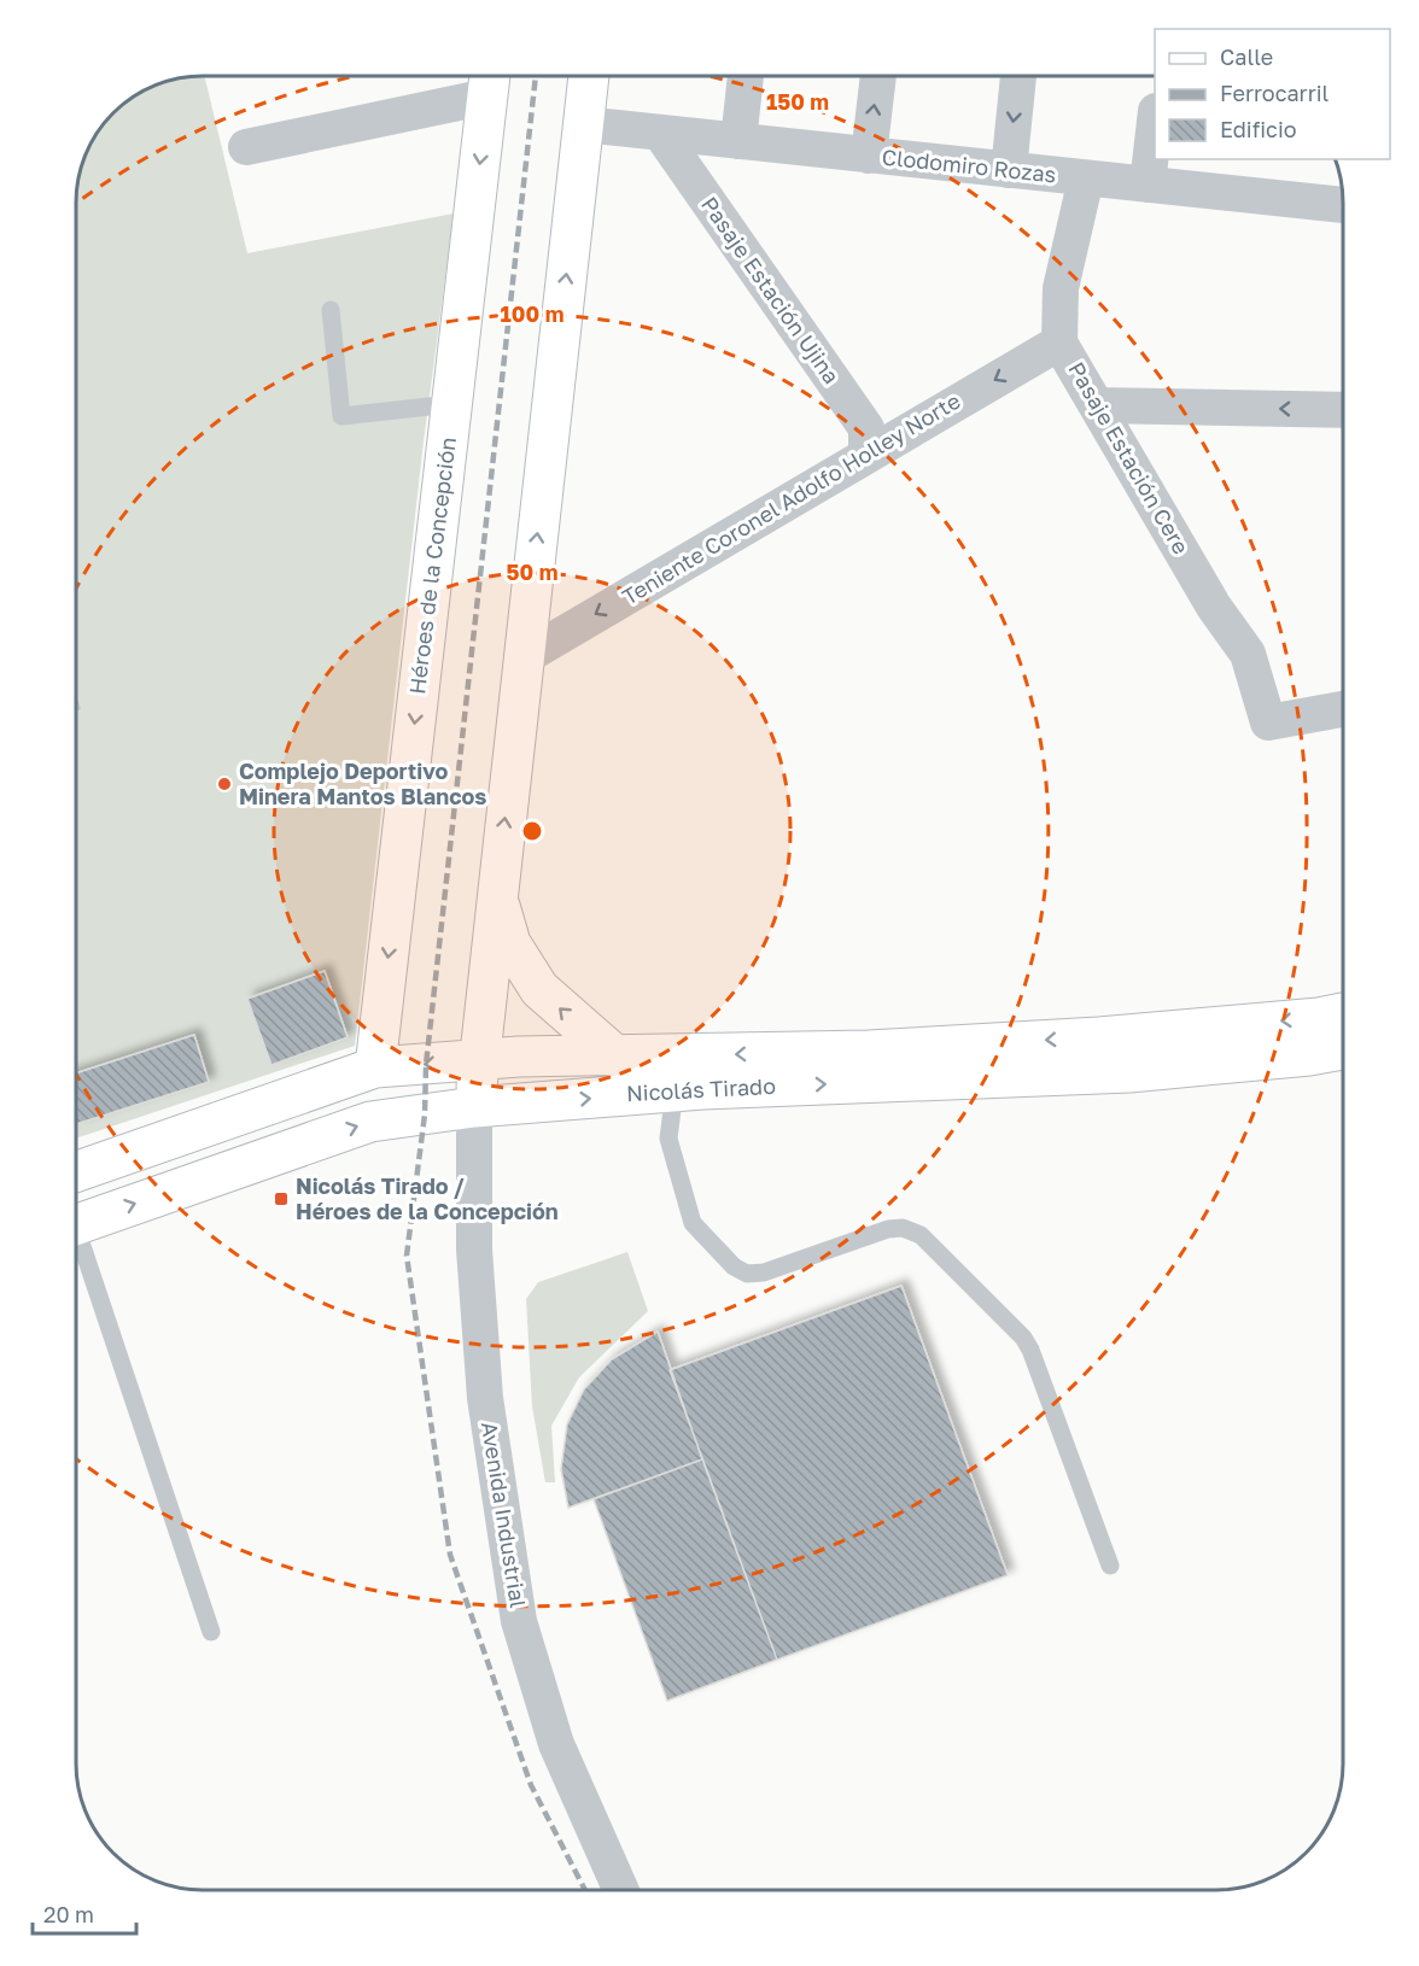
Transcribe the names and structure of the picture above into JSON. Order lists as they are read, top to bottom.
{
  "streets": {
    "main road": ["Héroes de la Concepción", "Nicolás Tirado"],
    "street": [
      "Clodomiro Rozas",
      "Pasaje Estación Ujina",
      "Pasaje Estación Cere",
      "Teniente Coronel Adolfo Holley Norte",
      "Avenida Industrial"
    ]
  },
  "crossings": [
    ["Clodomiro Rozas", "Pasaje Estación Ujina"],
    ["Clodomiro Rozas", "Pasaje Estación Cere"],
    ["Pasaje Estación Ujina", "Teniente Coronel Adolfo Holley Norte"],
    ["Pasaje Estación Cere", "Teniente Coronel Adolfo Holley Norte"],
    ["Héroes de la Concepción", "Nicolás Tirado"],
    ["Nicolás Tirado", "Avenida Industrial"]
  ],
  "one_way": ["Teniente Coronel Adolfo Holley Norte"],
  "places": {
    "other": ["Complejo Deportivo Minera Mantos Blancos"],
    "transit": ["Nicolás Tirado / Héroes de la Concepción"]
  },
  "legend": ["Calle", "Ferrocarril", "Edificio"],
  "scale_bar": "20 m",
  "rings": ["150 m", "100 m", "50 m"]
}
